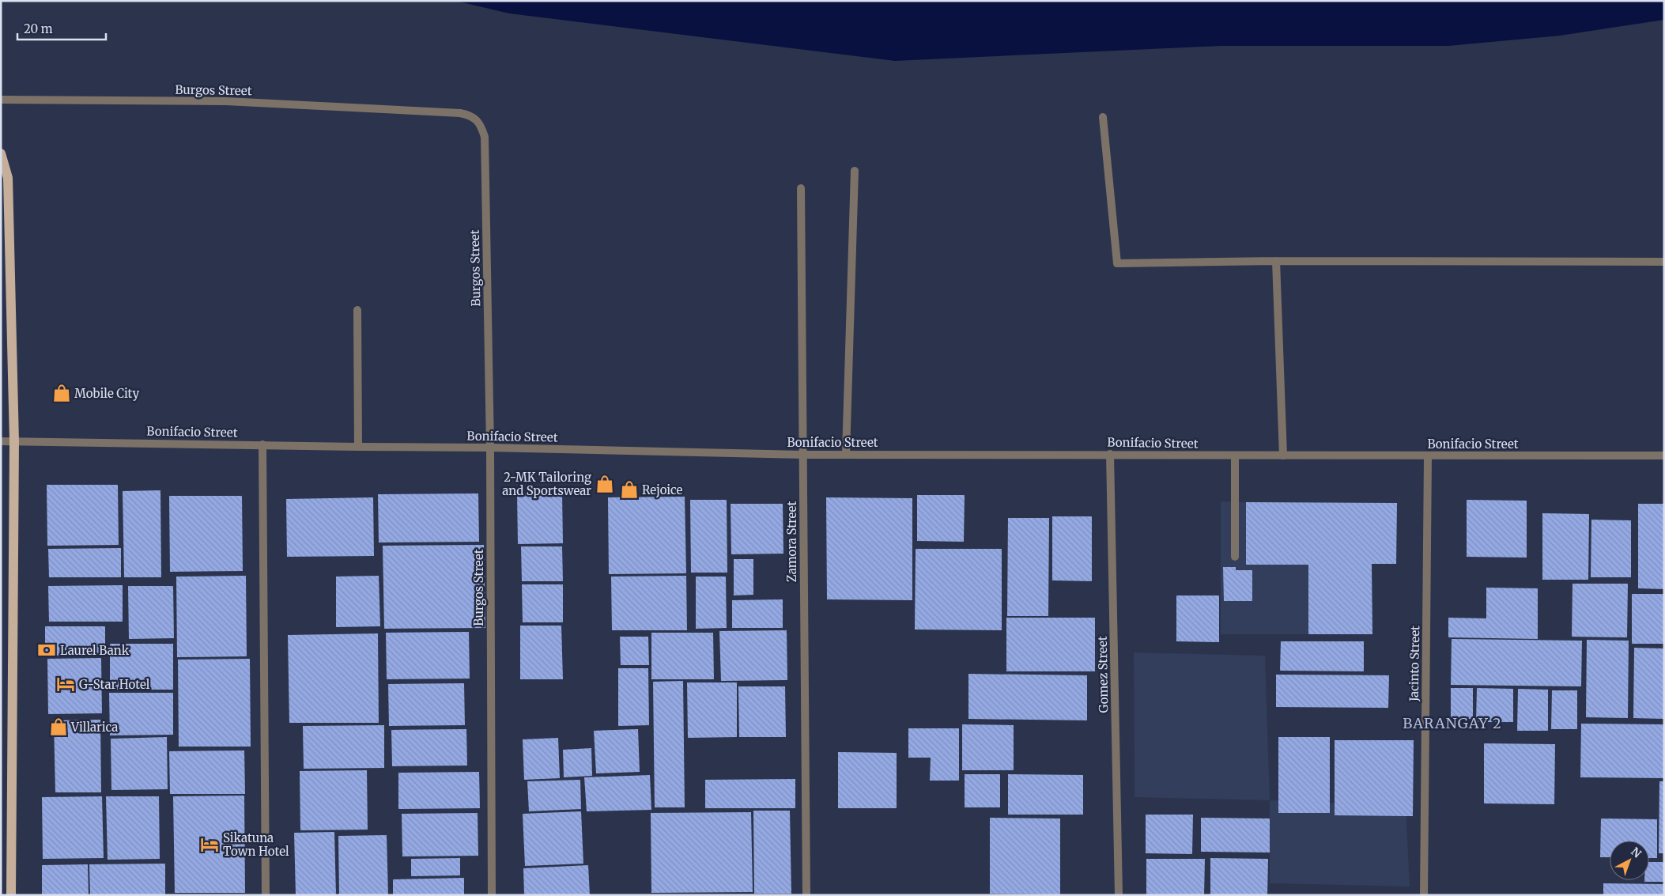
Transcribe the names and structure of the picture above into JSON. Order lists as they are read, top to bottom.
{
  "streets": {
    "street": [
      "Burgos Street",
      "Bonifacio Street",
      "Zamora Street",
      "Jacinto Street",
      "Gomez Street"
    ]
  },
  "crossings": [
    ["Burgos Street", "Bonifacio Street"],
    ["Bonifacio Street", "Zamora Street"],
    ["Bonifacio Street", "Jacinto Street"],
    ["Bonifacio Street", "Gomez Street"]
  ],
  "districts": ["BARANGAY 2"],
  "places": {
    "shop": [
      "Mobile City",
      "2-MK Tailoring and Sportswear",
      "Rejoice",
      "Villarica"
    ],
    "bank": ["Laurel Bank"],
    "hotel": ["G-Star Hotel", "Sikatuna Town Hotel"]
  },
  "scale_bar": "20 m",
  "north": "top right"
}
